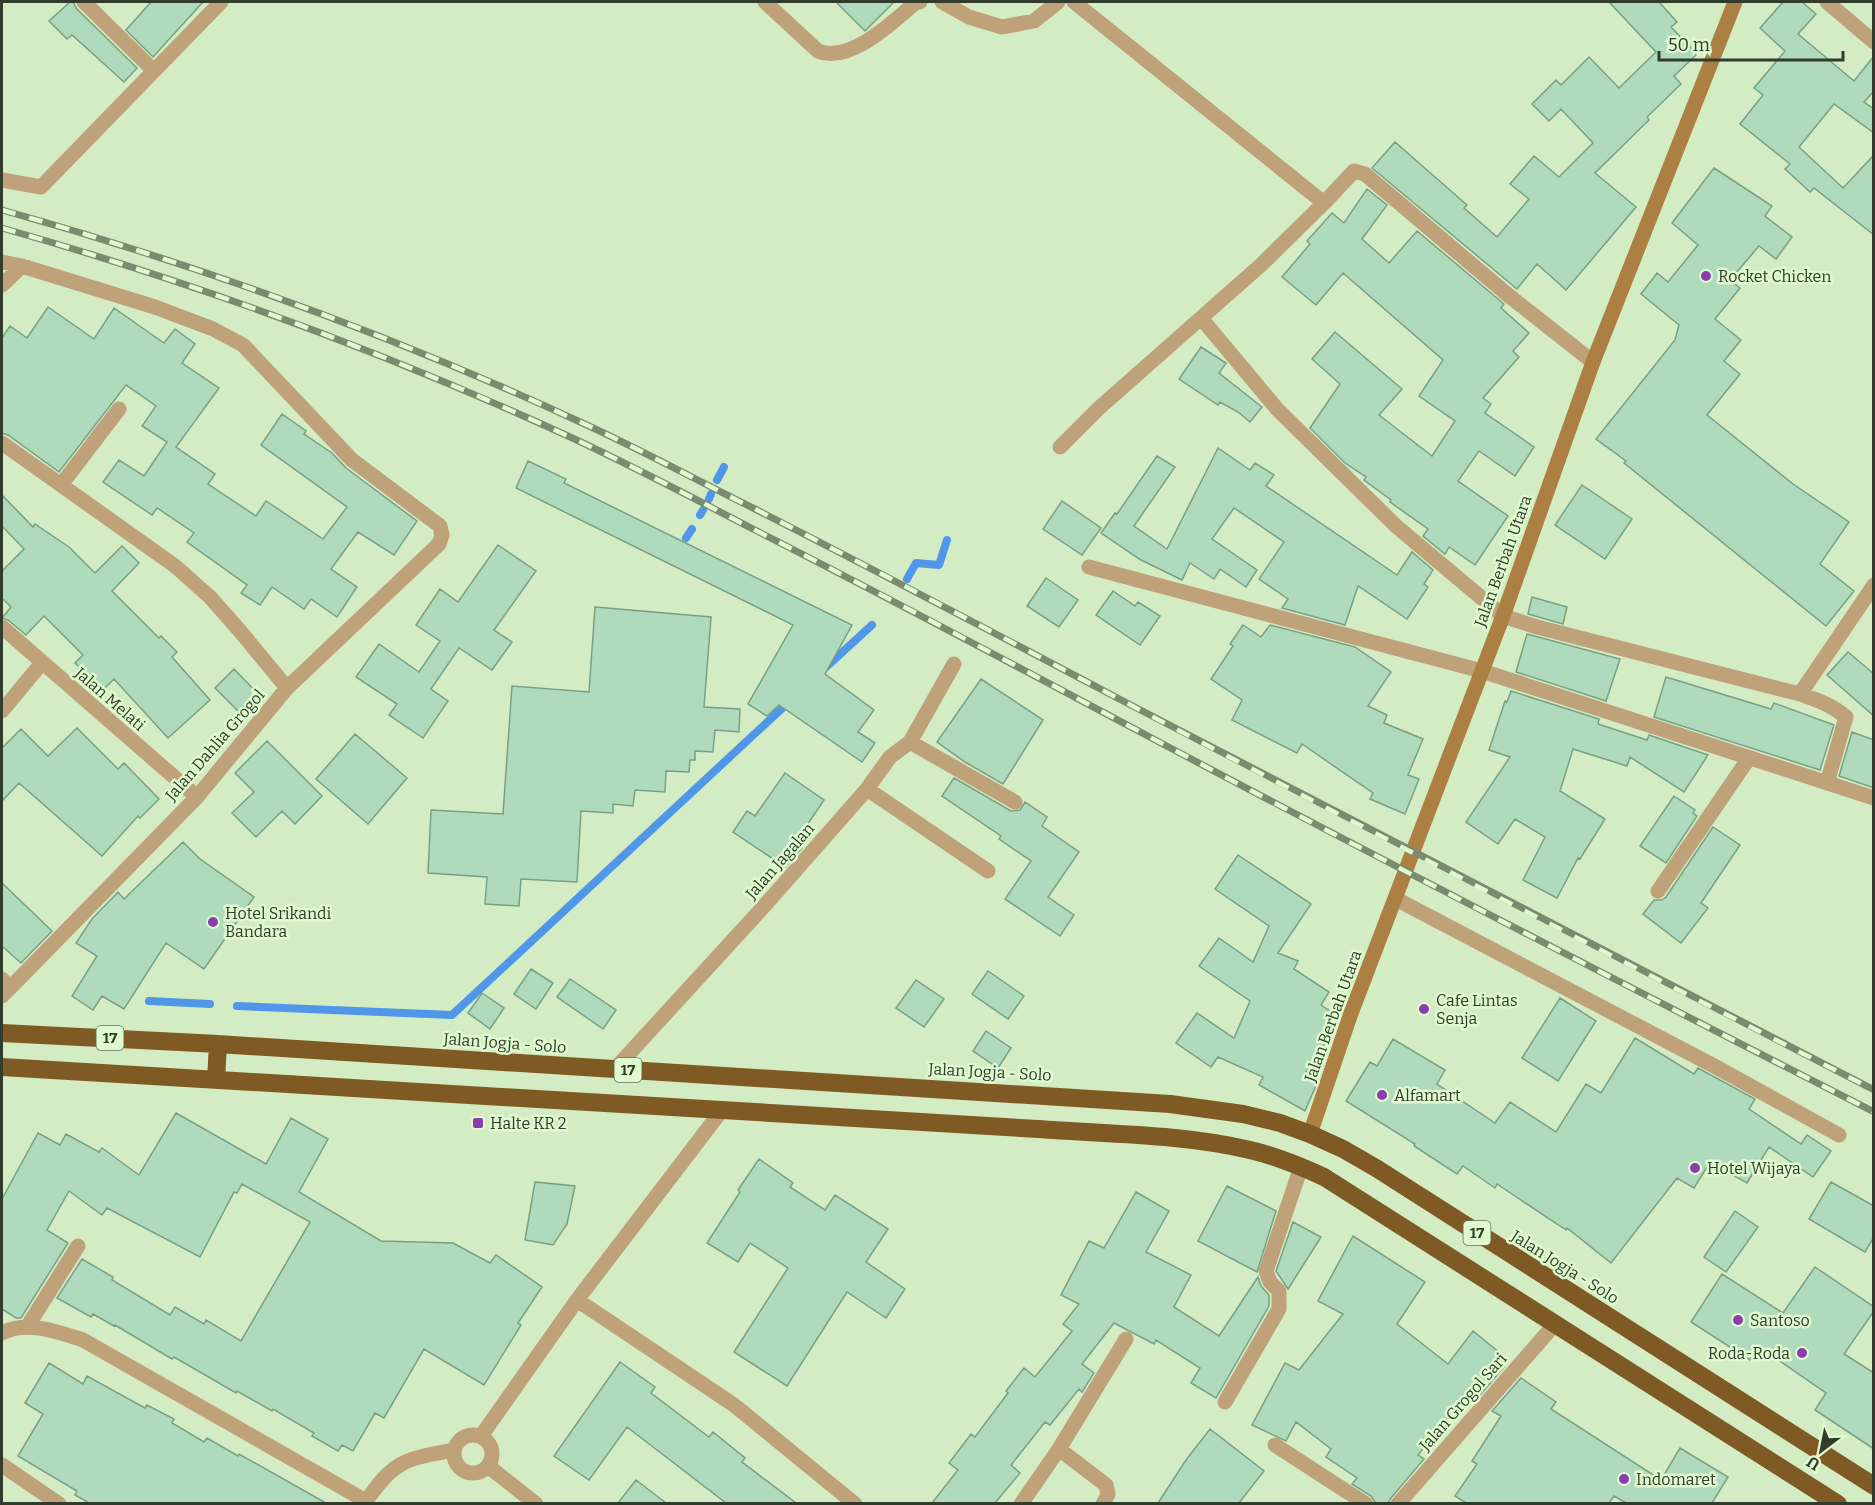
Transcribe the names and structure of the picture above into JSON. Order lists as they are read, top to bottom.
{
  "streets": {
    "highway": ["17", "Jalan Jogja - Solo"],
    "main road": ["Jalan Berbah Utara"],
    "street": [
      "Jalan Melati",
      "Jalan Dahlia Grogol",
      "Jalan Jagalan",
      "Jalan Grogol Sari"
    ]
  },
  "crossings": [
    ["Jalan Berbah Utara", "Jalan Jogja - Solo"],
    ["Jalan Melati", "Jalan Dahlia Grogol"],
    ["Jalan Jagalan", "Jalan Jogja - Solo"],
    ["17", "Jalan Grogol Sari"]
  ],
  "places": {
    "other": [
      "Rocket Chicken",
      "Hotel Srikandi Bandara",
      "Cafe Lintas Senja",
      "Alfamart",
      "Hotel Wijaya",
      "Santoso",
      "Roda-Roda",
      "Indomaret"
    ],
    "transit": ["Halte KR 2"]
  },
  "scale_bar": "50 m",
  "north": "bottom left"
}
